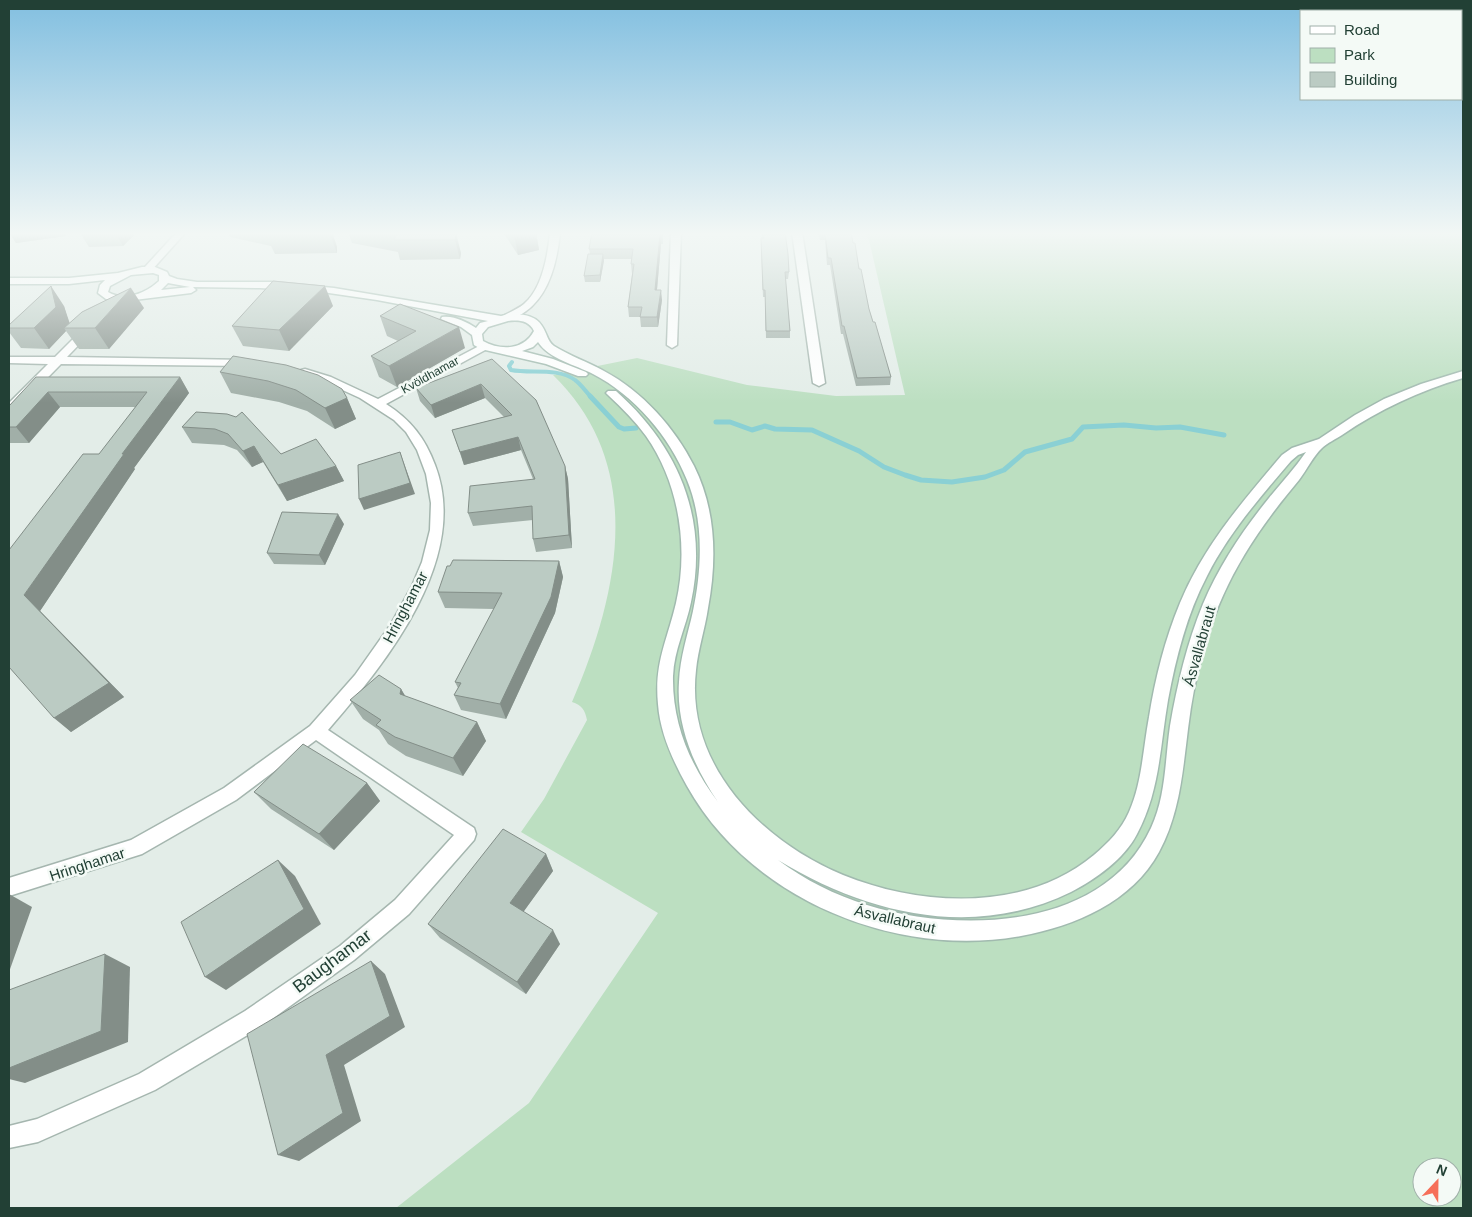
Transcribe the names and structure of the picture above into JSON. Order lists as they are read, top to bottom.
{
  "streets": {
    "main road": [
      "Kvöldhamar",
      "Hringhamar",
      "Ásvallabraut",
      "Baughamar"
    ]
  },
  "crossings": [
    ["Kvöldhamar", "Hringhamar"],
    ["Kvöldhamar", "Ásvallabraut"],
    ["Hringhamar", "Baughamar"]
  ],
  "legend": ["Road", "Park", "Building"],
  "north": "top"
}
